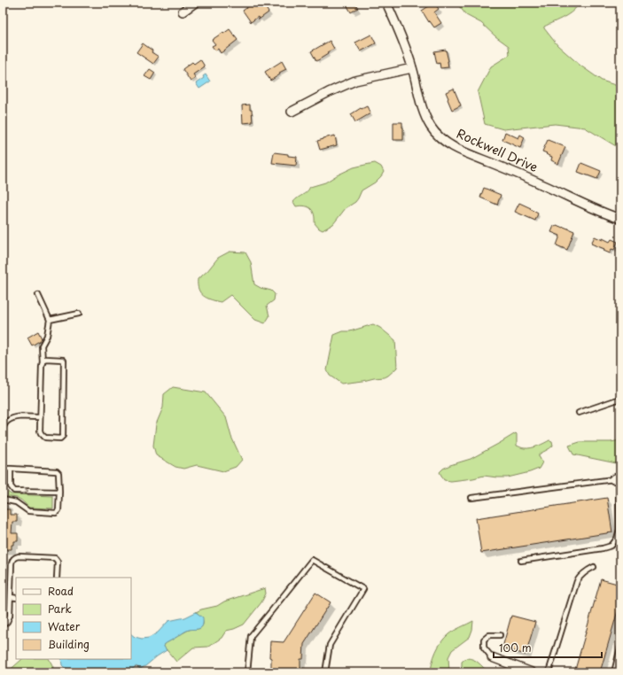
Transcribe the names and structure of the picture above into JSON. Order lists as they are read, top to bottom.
{
  "streets": {
    "street": ["Rockwell Drive"]
  },
  "legend": [
    "Road",
    "Park",
    "Water",
    "Building"
  ],
  "scale_bar": "100 m"
}
